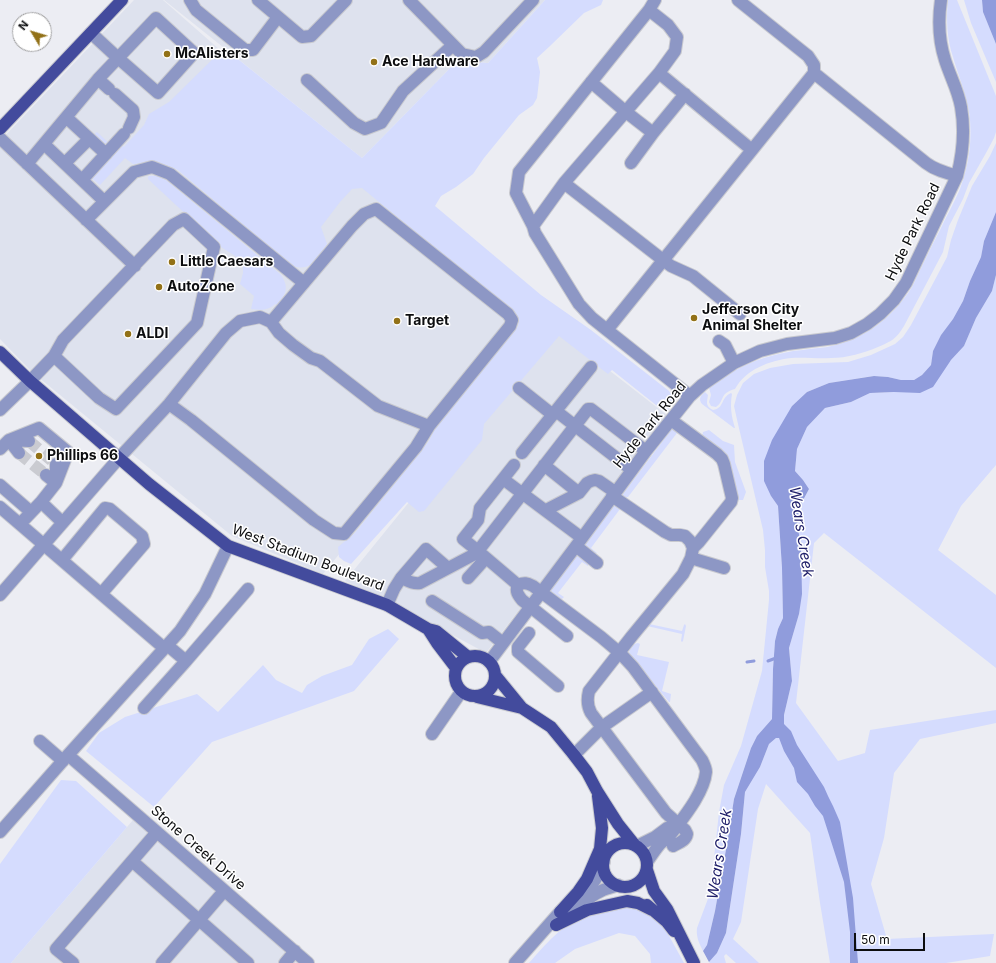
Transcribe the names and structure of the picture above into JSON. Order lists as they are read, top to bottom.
{
  "streets": {
    "main road": ["West Stadium Boulevard"],
    "street": ["Hyde Park Road", "Stone Creek Drive"]
  },
  "crossings": [
    ["Hyde Park Road", "West Stadium Boulevard"]
  ],
  "water": ["Wears Creek"],
  "places": [
    "McAlisters",
    "Ace Hardware",
    "Little Caesars",
    "AutoZone",
    "Jefferson City Animal Shelter",
    "Target",
    "ALDI",
    "Phillips 66"
  ],
  "scale_bar": "50 m",
  "north": "top left"
}
